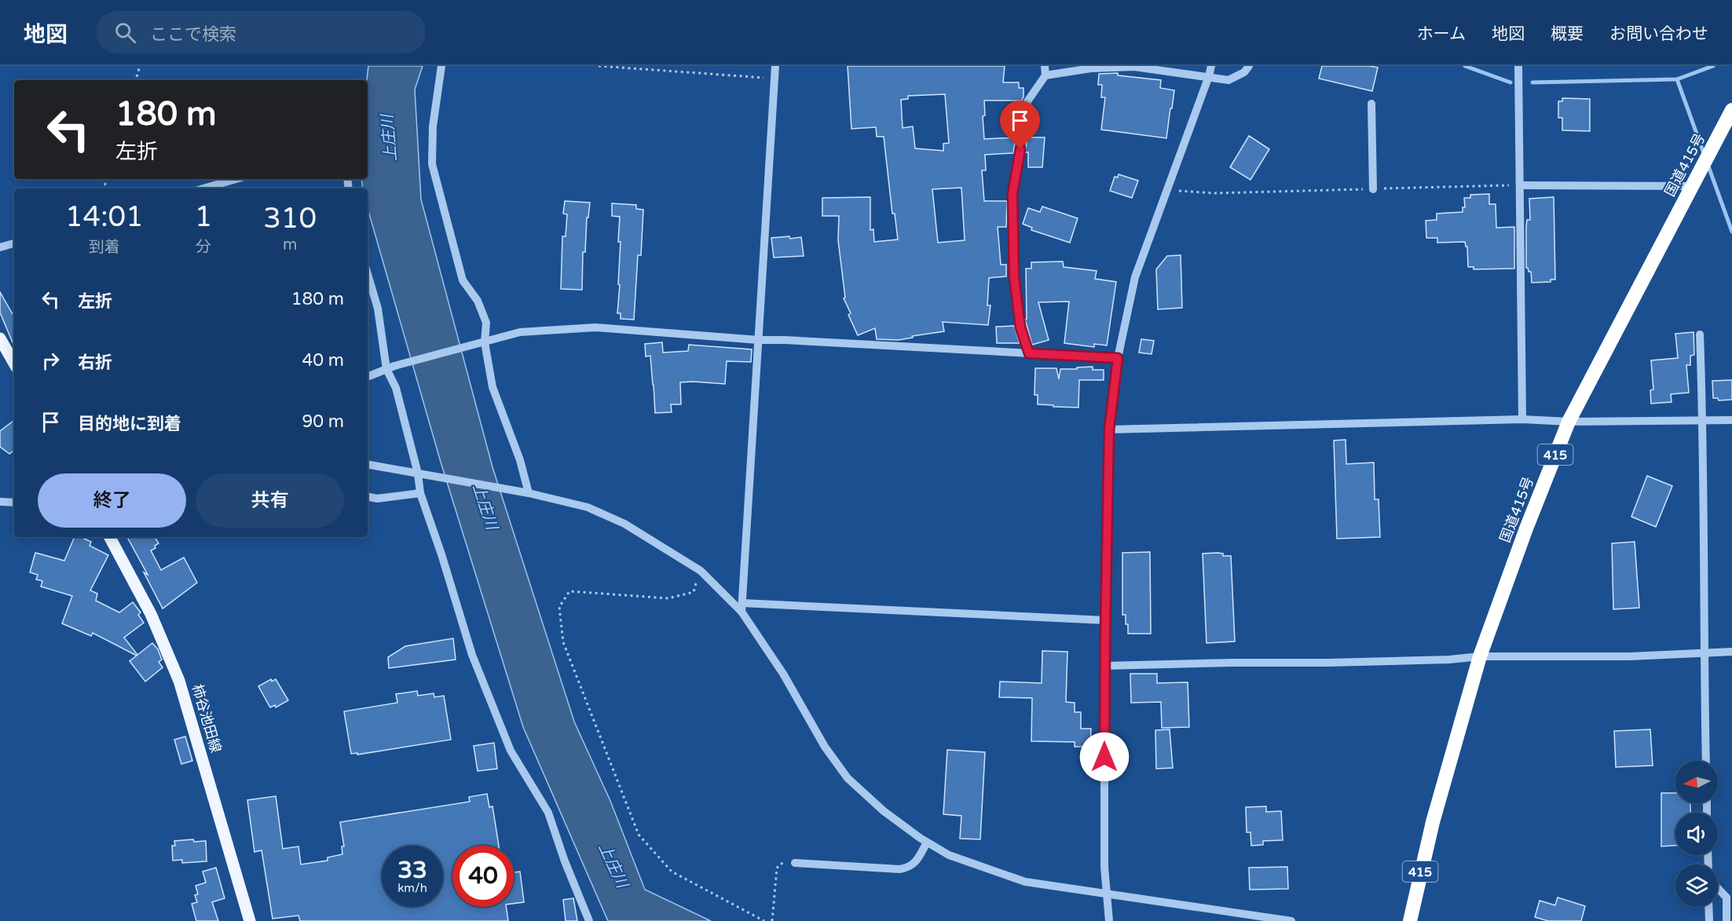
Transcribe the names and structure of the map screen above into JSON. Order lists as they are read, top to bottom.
{
  "streets": {
    "highway": ["国道415号", "415"],
    "main road": ["柿谷池田線"]
  },
  "water": ["上庄川"],
  "north": "left",
  "page": {
    "header": "地図",
    "search": "ここで検索",
    "nav": [
      "ホーム",
      "地図",
      "概要",
      "お問い合わせ"
    ],
    "turn": ["180 m", "左折"],
    "eta": [
      "14:01",
      "到着",
      "1",
      "分",
      "310",
      "m"
    ],
    "list": [
      {
        "name": "左折",
        "value": "180 m"
      },
      {
        "name": "右折",
        "value": "40 m"
      },
      {
        "name": "目的地に到着",
        "value": "90 m"
      }
    ],
    "buttons": ["終了", "共有"],
    "speed": "33 km/h",
    "limit": "40"
  }
}
